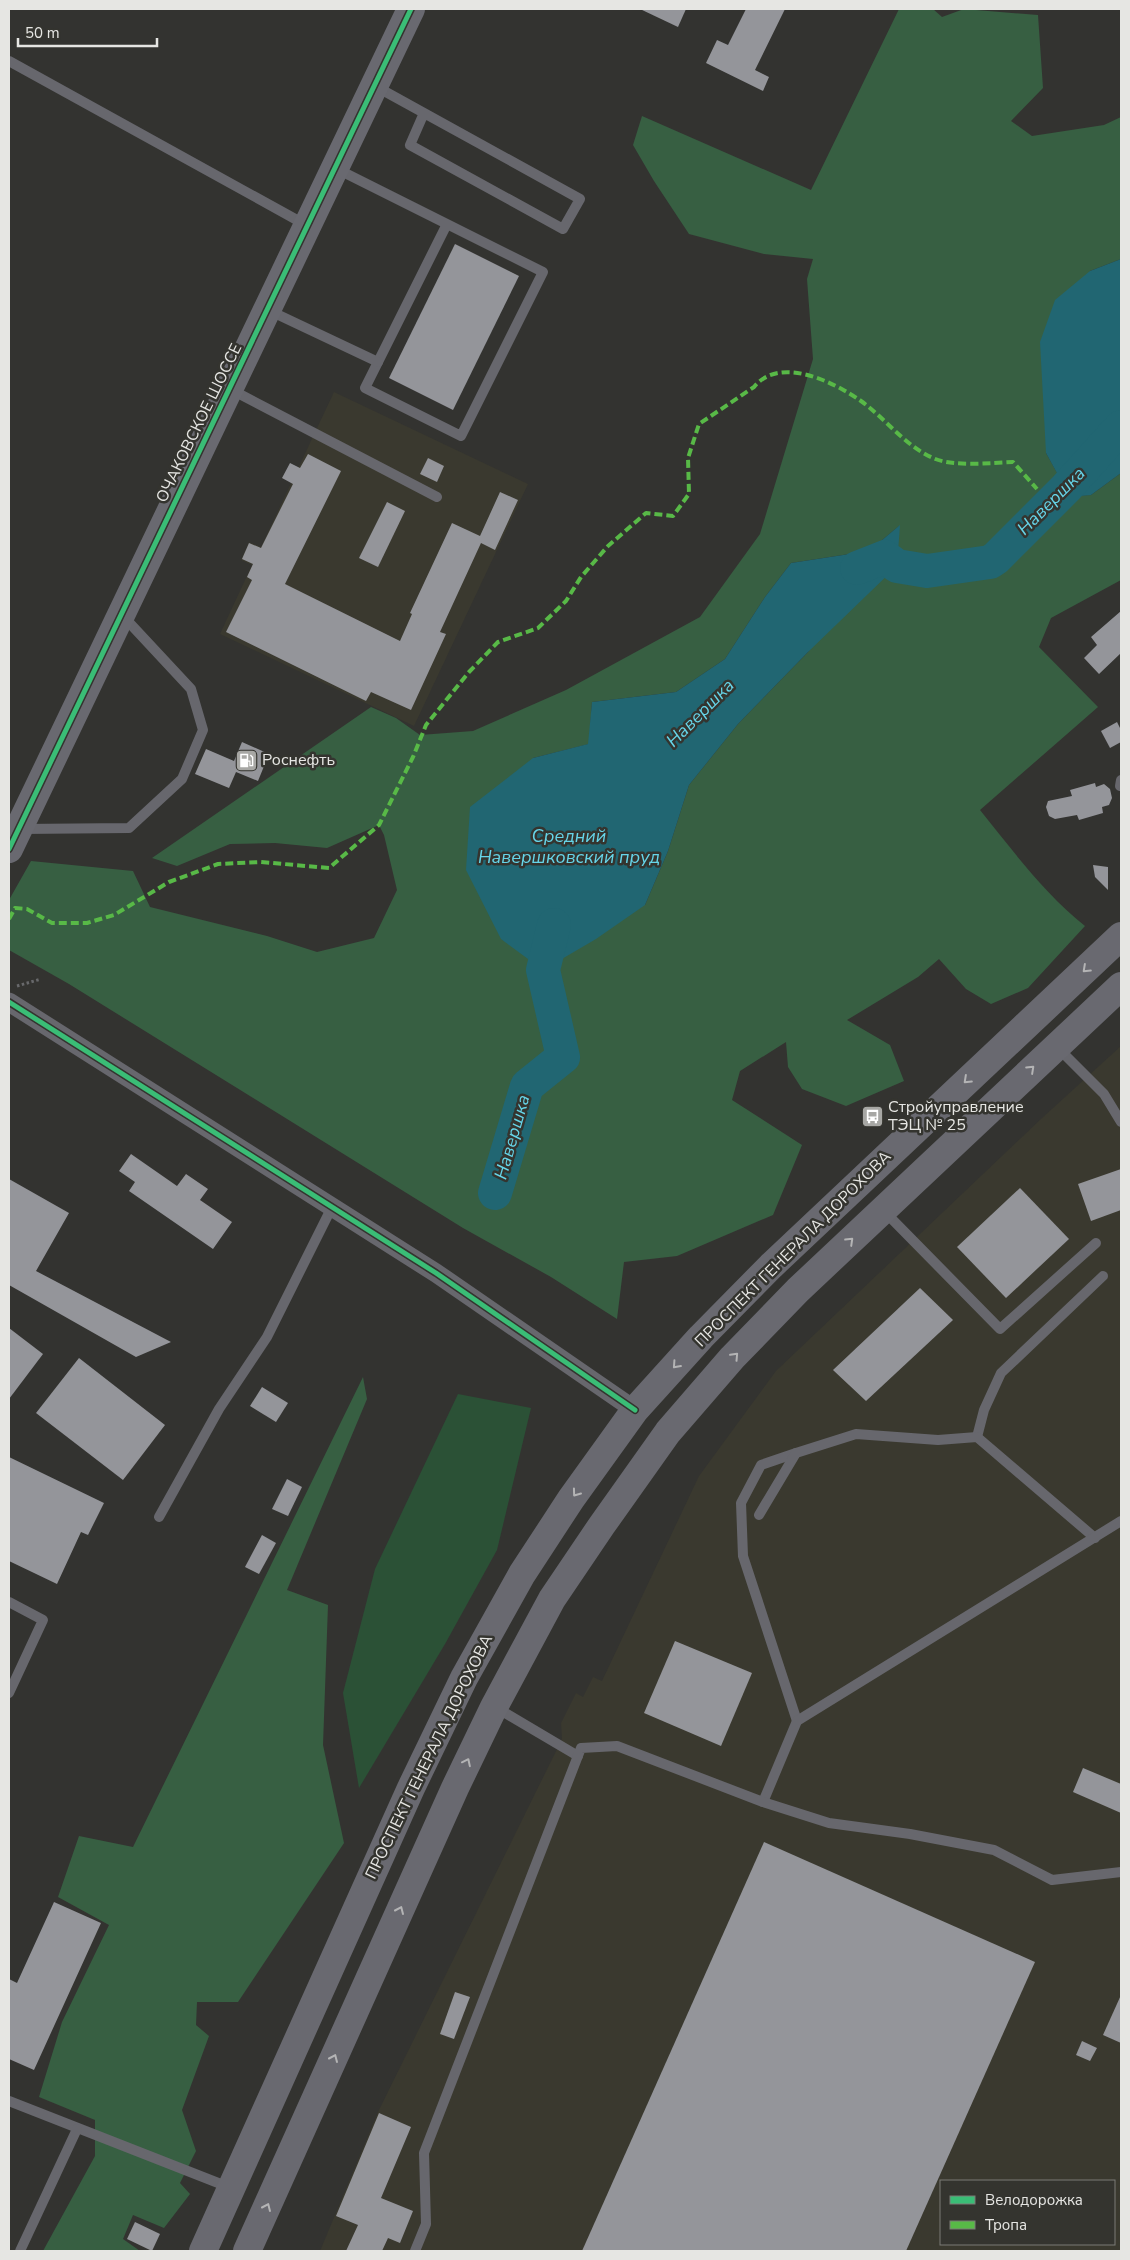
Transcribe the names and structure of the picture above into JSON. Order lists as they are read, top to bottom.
{
  "streets": {
    "main road": ["ОЧАКОВСКОЕ ШОССЕ", "ПРОСПЕКТ ГЕНЕРАЛА ДОРОХОВА"]
  },
  "water": ["Навершка", "Средний Навершковский пруд"],
  "places": {
    "fuel station": ["Роснефть"],
    "bus stop": ["Стройуправление ТЭЦ № 25"]
  },
  "legend": ["Велодорожка", "Тропа"],
  "scale_bar": "50 m"
}
